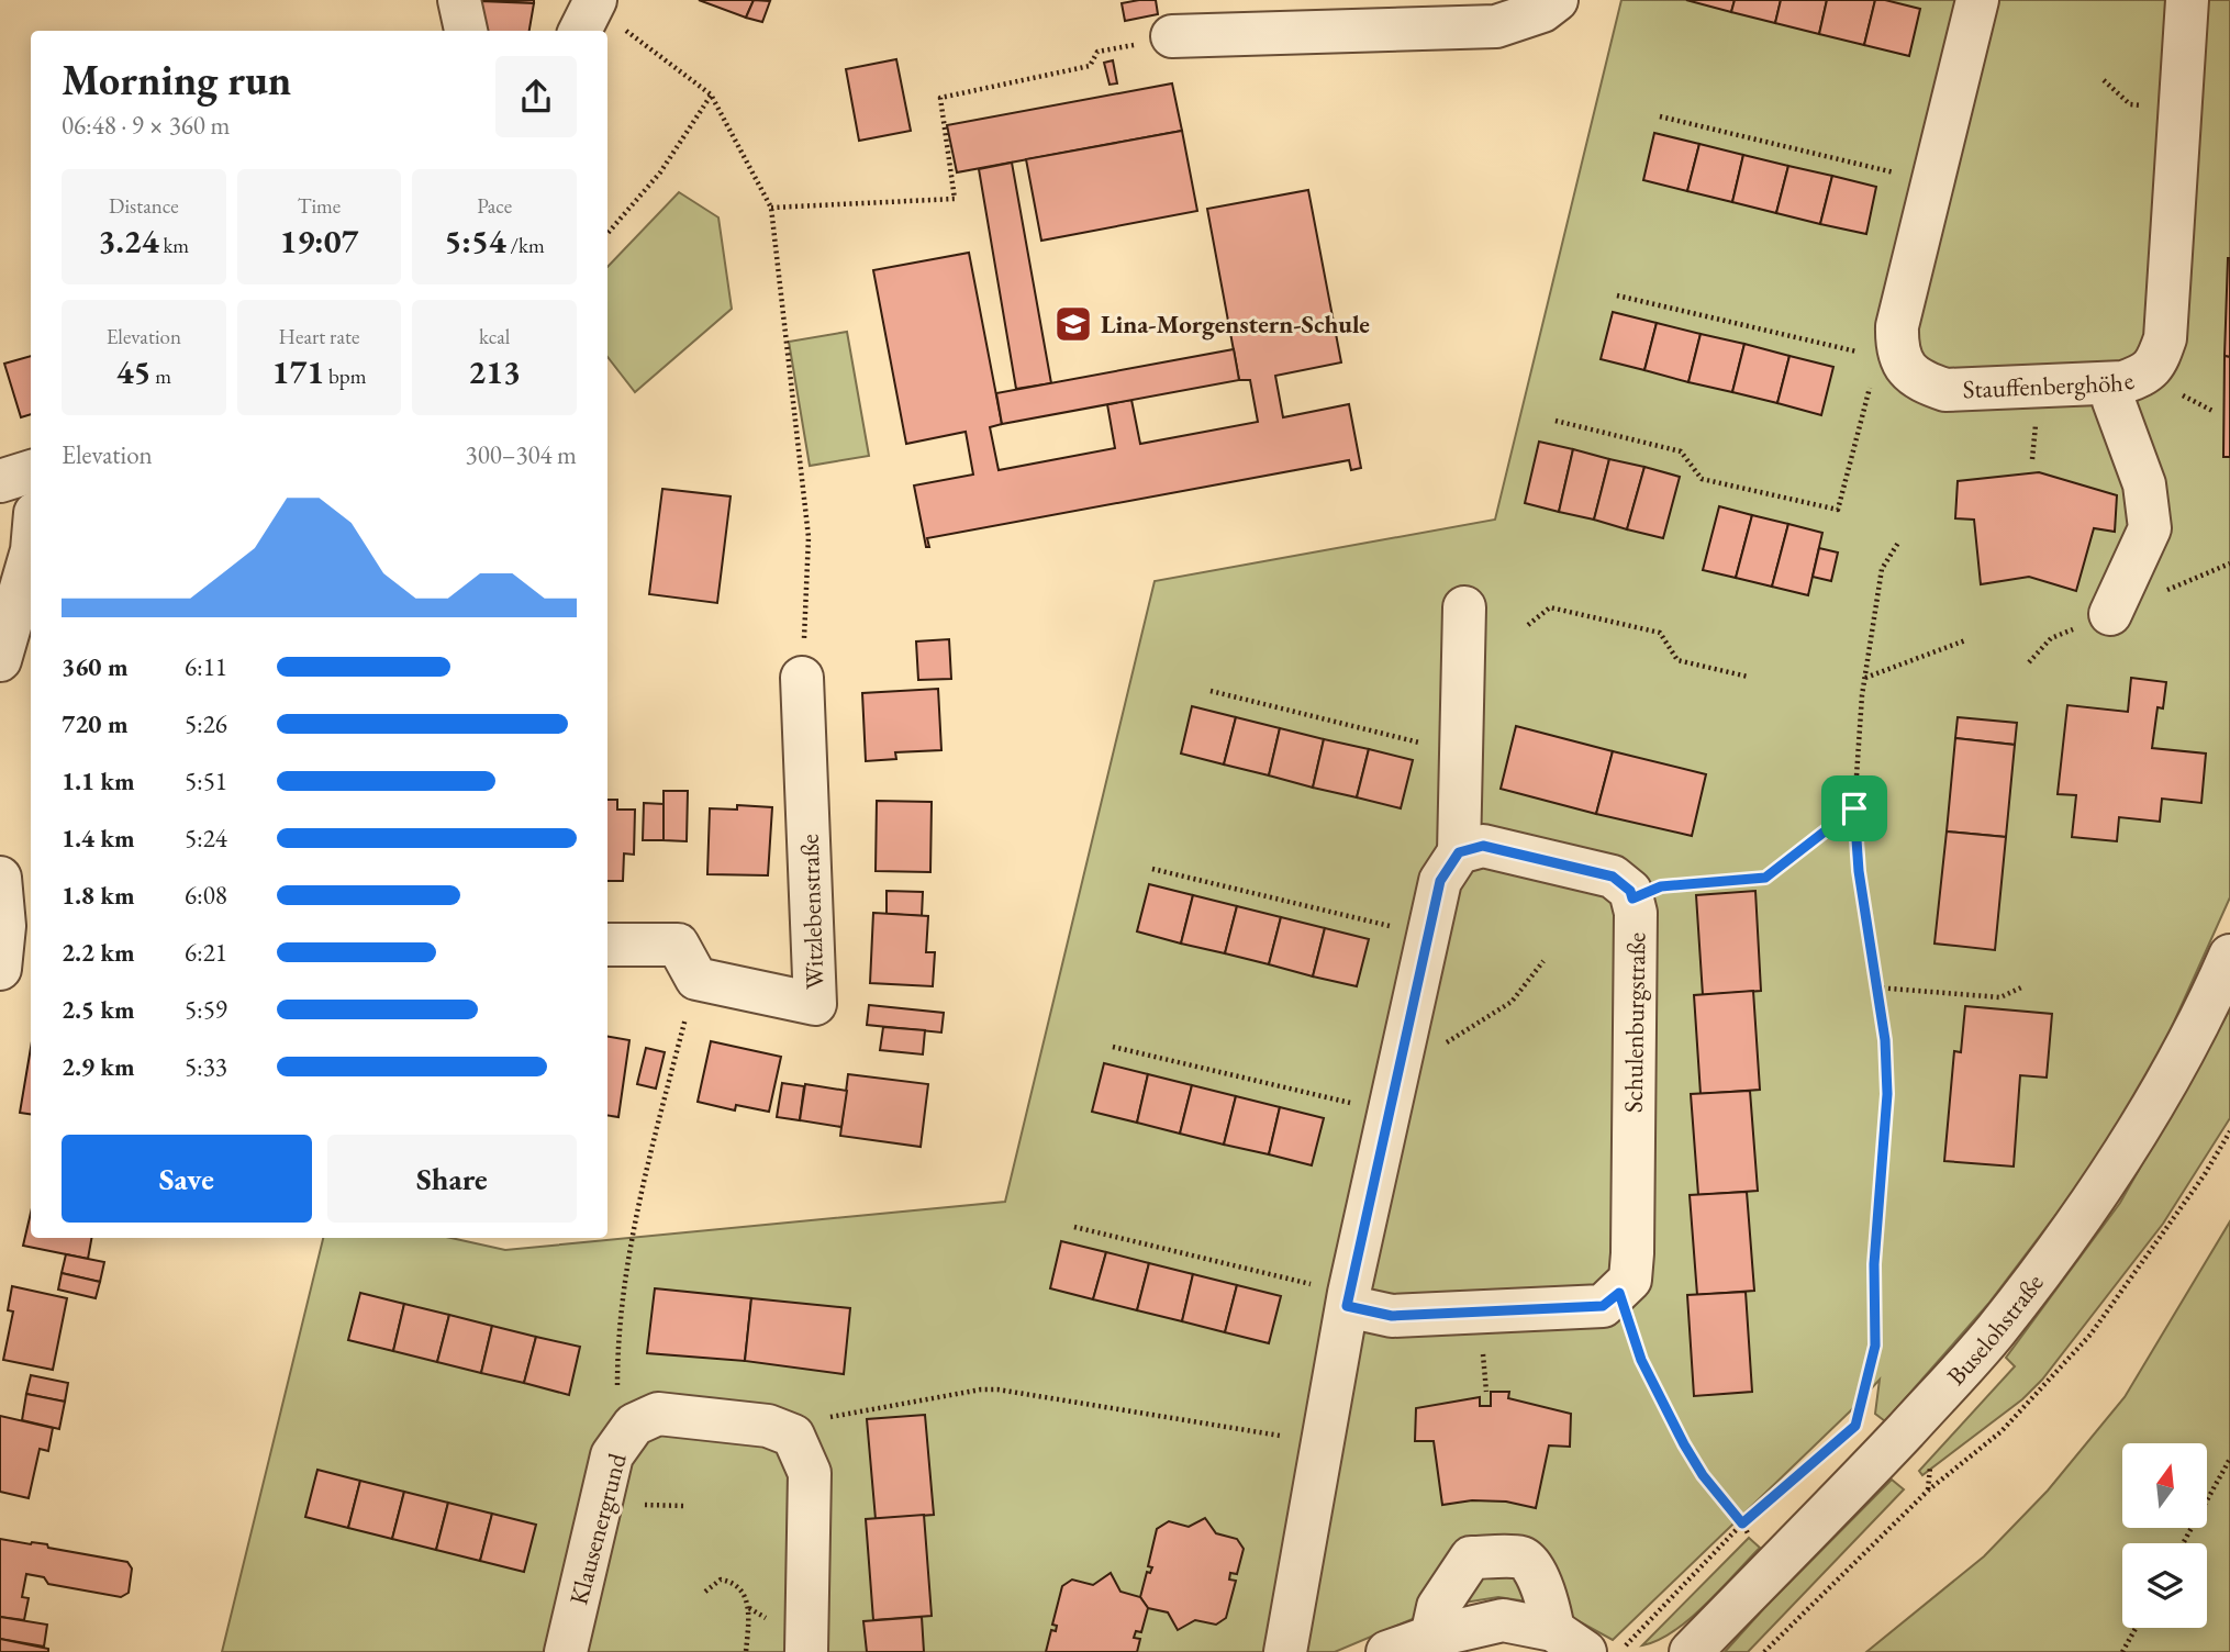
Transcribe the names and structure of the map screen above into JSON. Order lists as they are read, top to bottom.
{
  "streets": {
    "street": [
      "Stauffenberghöhe",
      "Witzlebenstraße",
      "Schulenburgstraße",
      "Buselohstraße",
      "Klausenergrund"
    ]
  },
  "places": {
    "school or university": ["Lina-Morgenstern-Schule"]
  },
  "north": "top",
  "page": {
    "heading": ["Morning run", "06:48 · 9 × 360 m"],
    "stats": [
      ["Distance", "3.24 km"],
      ["Time", "19:07"],
      ["Pace", "5:54 /km"],
      ["Elevation", "45 m"],
      ["Heart rate", "171 bpm"],
      ["kcal", "213"]
    ],
    "chart": ["Elevation", "300–304 m"],
    "list": [
      {
        "name": "360 m",
        "note": "6:11"
      },
      {
        "name": "720 m",
        "note": "5:26"
      },
      {
        "name": "1.1 km",
        "note": "5:51"
      },
      {
        "name": "1.4 km",
        "note": "5:24"
      },
      {
        "name": "1.8 km",
        "note": "6:08"
      },
      {
        "name": "2.2 km",
        "note": "6:21"
      },
      {
        "name": "2.5 km",
        "note": "5:59"
      },
      {
        "name": "2.9 km",
        "note": "5:33"
      }
    ],
    "buttons": ["Save", "Share"]
  }
}
